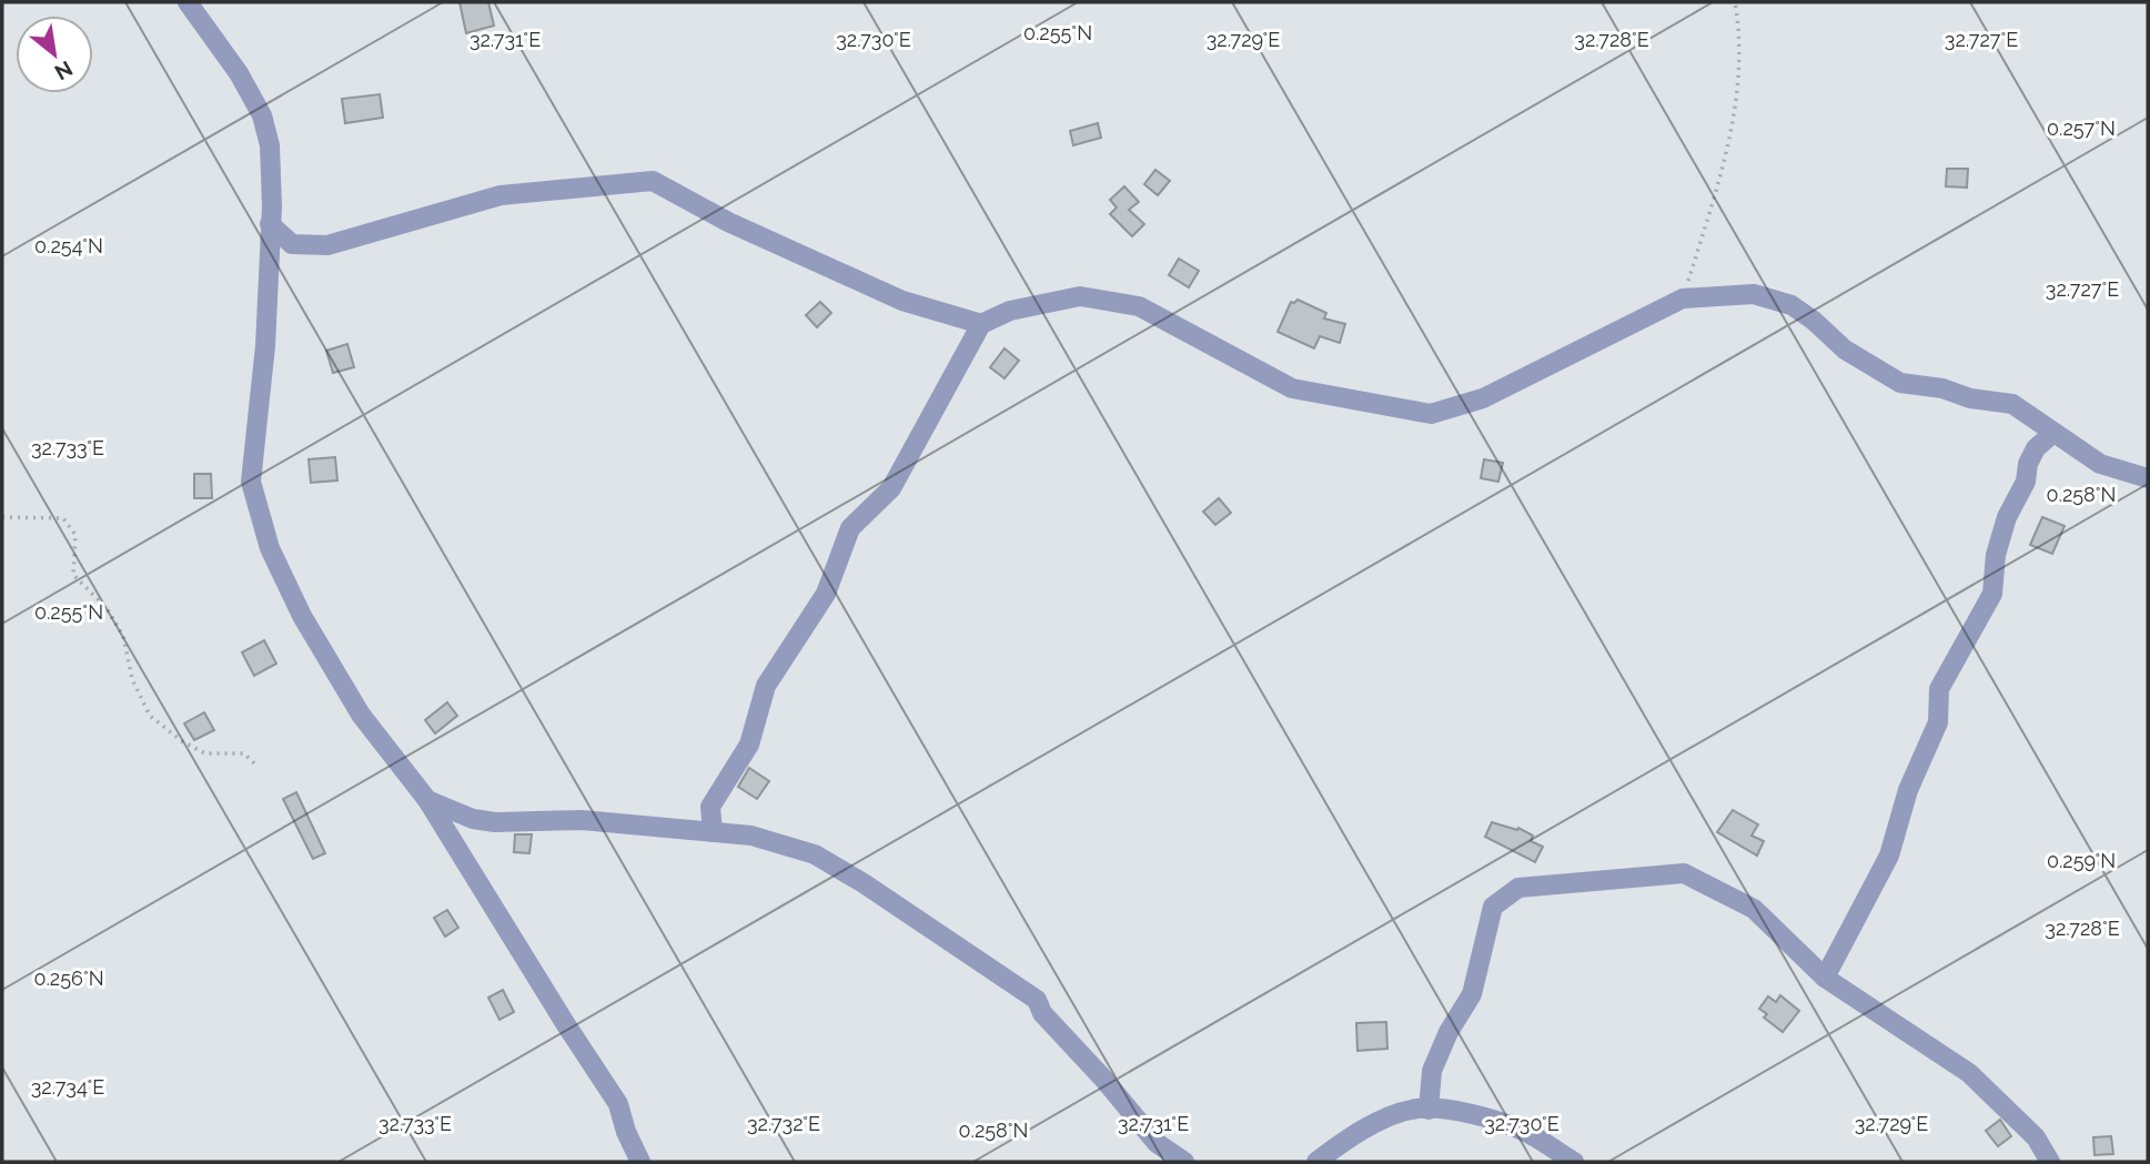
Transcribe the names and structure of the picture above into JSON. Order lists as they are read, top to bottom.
{
  "north": "bottom right",
  "coordinates": [
    "0.255°N",
    "32.731°E",
    "32.730°E",
    "32.729°E",
    "32.728°E",
    "32.727°E",
    "0.257°N",
    "0.254°N",
    "32.733°E",
    "0.258°N",
    "0.259°N",
    "0.256°N",
    "32.734°E",
    "32.732°E"
  ]
}
